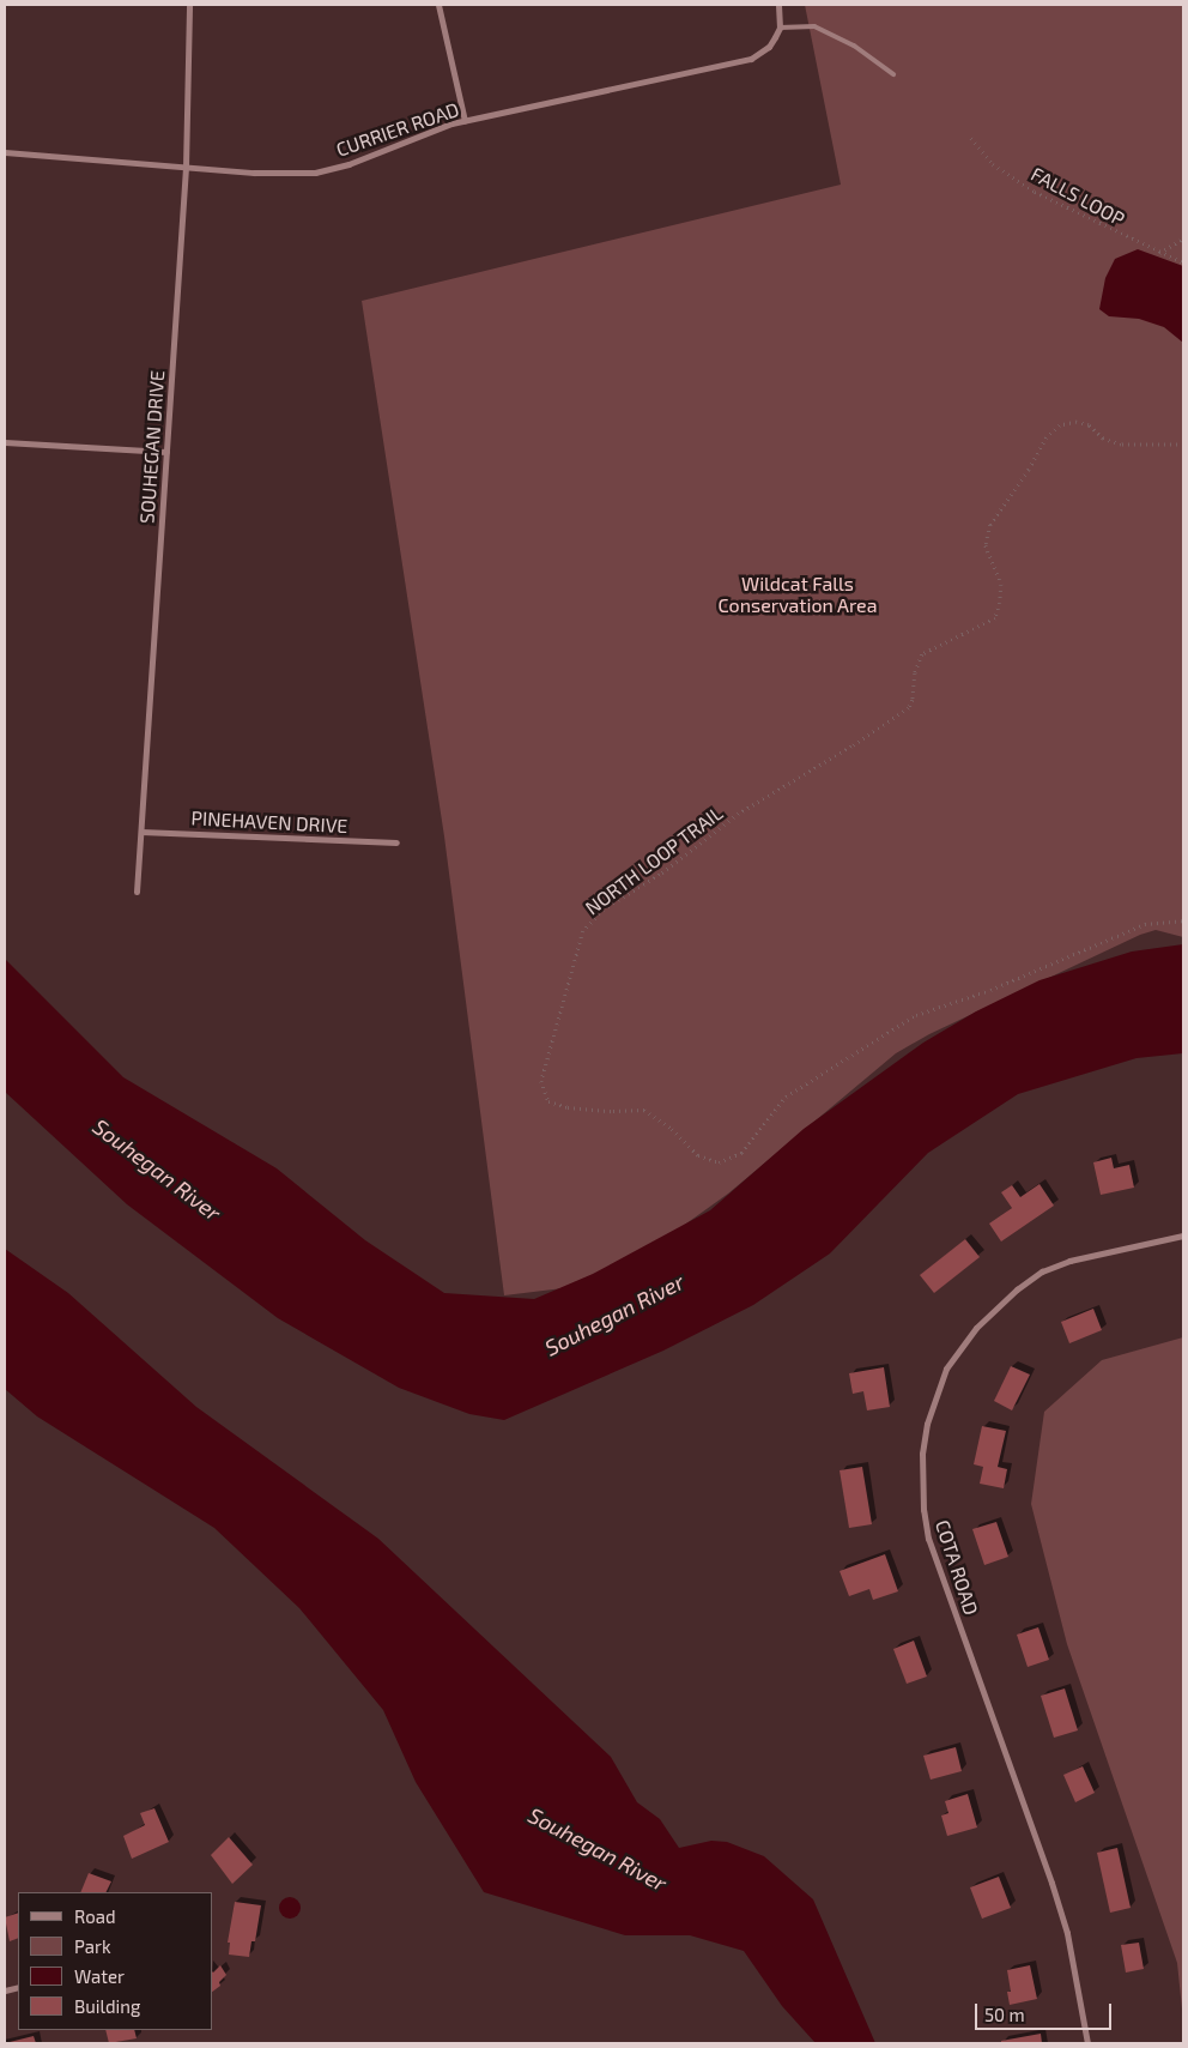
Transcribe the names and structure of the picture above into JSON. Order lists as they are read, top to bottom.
{
  "streets": {
    "street": [
      "CURRIER ROAD",
      "SOUHEGAN DRIVE",
      "PINEHAVEN DRIVE",
      "COTA ROAD"
    ],
    "path": ["FALLS LOOP", "NORTH LOOP TRAIL"]
  },
  "crossings": [
    ["CURRIER ROAD", "SOUHEGAN DRIVE"],
    ["SOUHEGAN DRIVE", "PINEHAVEN DRIVE"]
  ],
  "water": ["Souhegan River"],
  "parks": ["Wildcat Falls Conservation Area"],
  "legend": [
    "Road",
    "Park",
    "Water",
    "Building"
  ],
  "scale_bar": "50 m"
}
